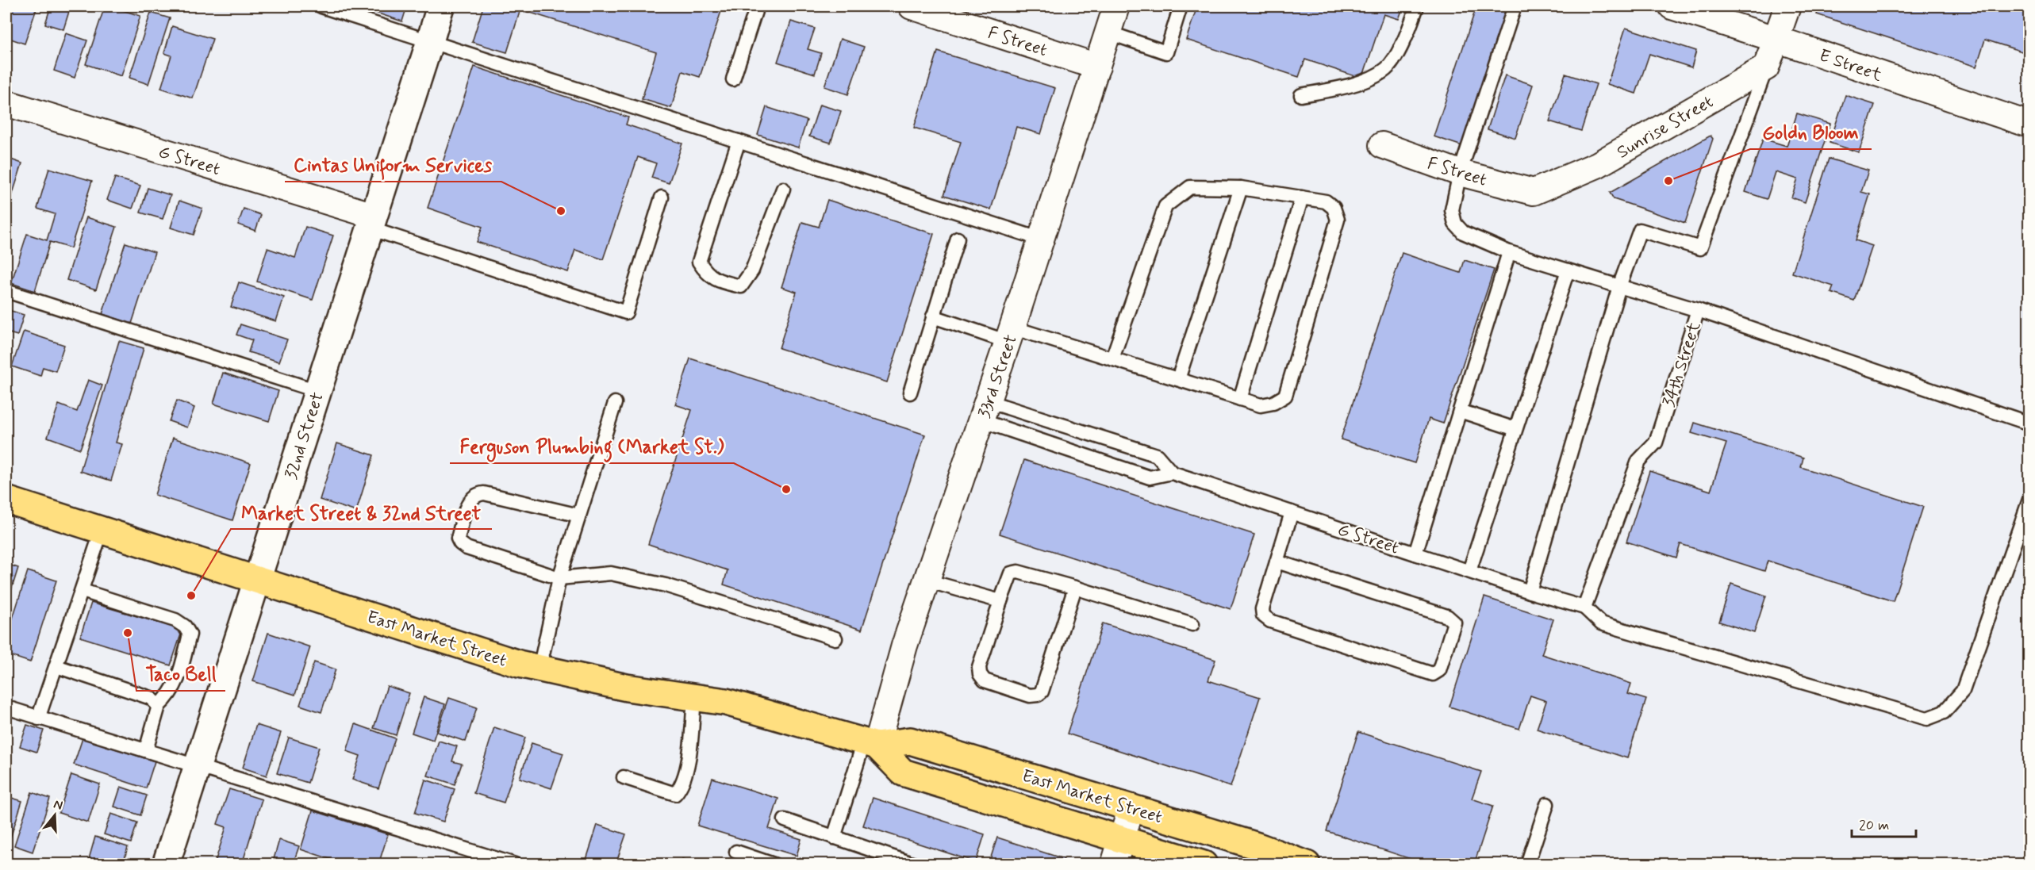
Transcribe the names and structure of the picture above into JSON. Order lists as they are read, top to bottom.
{
  "streets": {
    "main road": ["32nd Street", "East Market Street"],
    "street": [
      "F Street",
      "E Street",
      "Sunrise Street",
      "G Street",
      "33rd Street"
    ],
    "lane": ["34th Street"]
  },
  "crossings": [
    ["F Street", "Sunrise Street"],
    ["F Street", "34th Street"],
    ["F Street", "33rd Street"],
    ["G Street", "34th Street"],
    ["G Street", "33rd Street"],
    ["G Street", "32nd Street"],
    ["33rd Street", "East Market Street"],
    ["32nd Street", "East Market Street"]
  ],
  "places": [
    "Goldn Bloom",
    "Cintas Uniform Services",
    "Ferguson Plumbing (Market St.)",
    "Market Street & 32nd Street",
    "Taco Bell"
  ],
  "scale_bar": "20 m",
  "north": "top"
}
